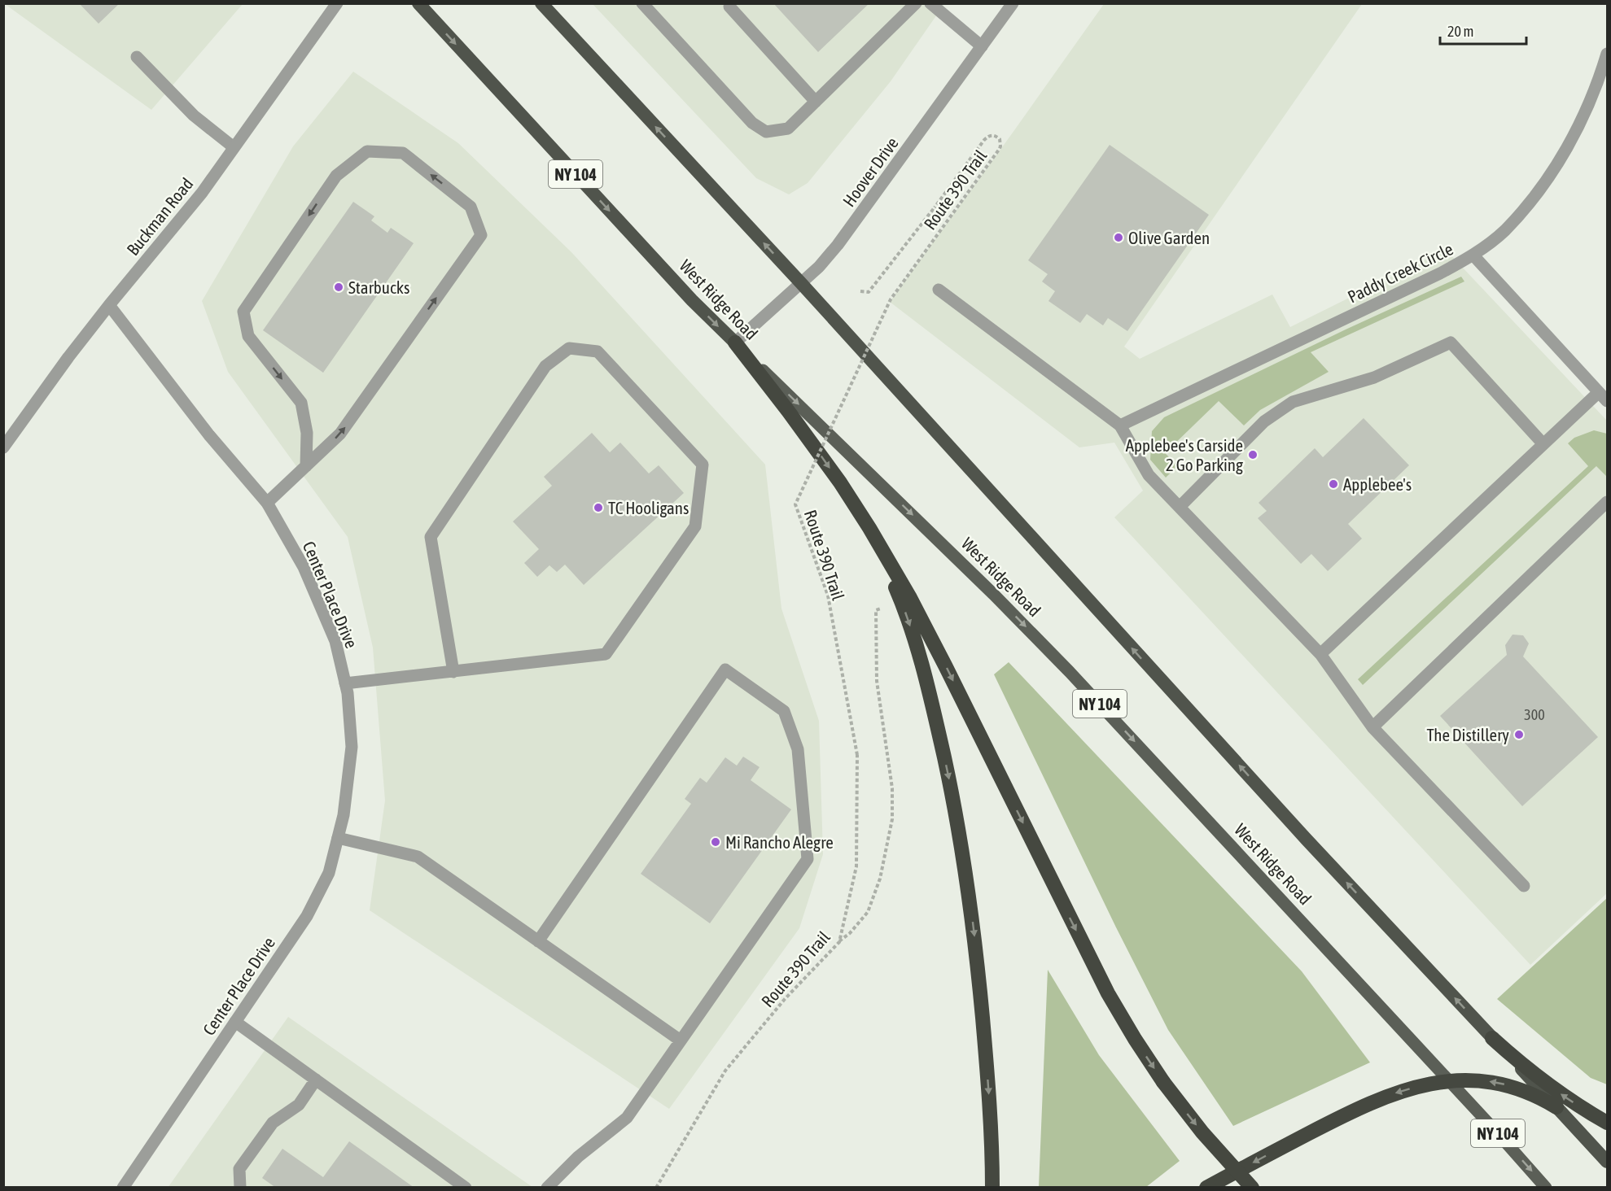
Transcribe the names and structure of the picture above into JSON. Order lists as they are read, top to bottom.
{
  "streets": {
    "highway": ["NY 104", "West Ridge Road"],
    "street": [
      "Hoover Drive",
      "Buckman Road",
      "Paddy Creek Circle",
      "Center Place Drive"
    ],
    "path": ["Route 390 Trail"]
  },
  "crossings": [
    ["Hoover Drive", "West Ridge Road"],
    ["Buckman Road", "Center Place Drive"]
  ],
  "places": [
    "Olive Garden",
    "Starbucks",
    "Applebee's Carside 2 Go Parking",
    "Applebee's",
    "TC Hooligans",
    "The Distillery",
    "Mi Rancho Alegre"
  ],
  "house_numbers": ["300"],
  "scale_bar": "20 m"
}
